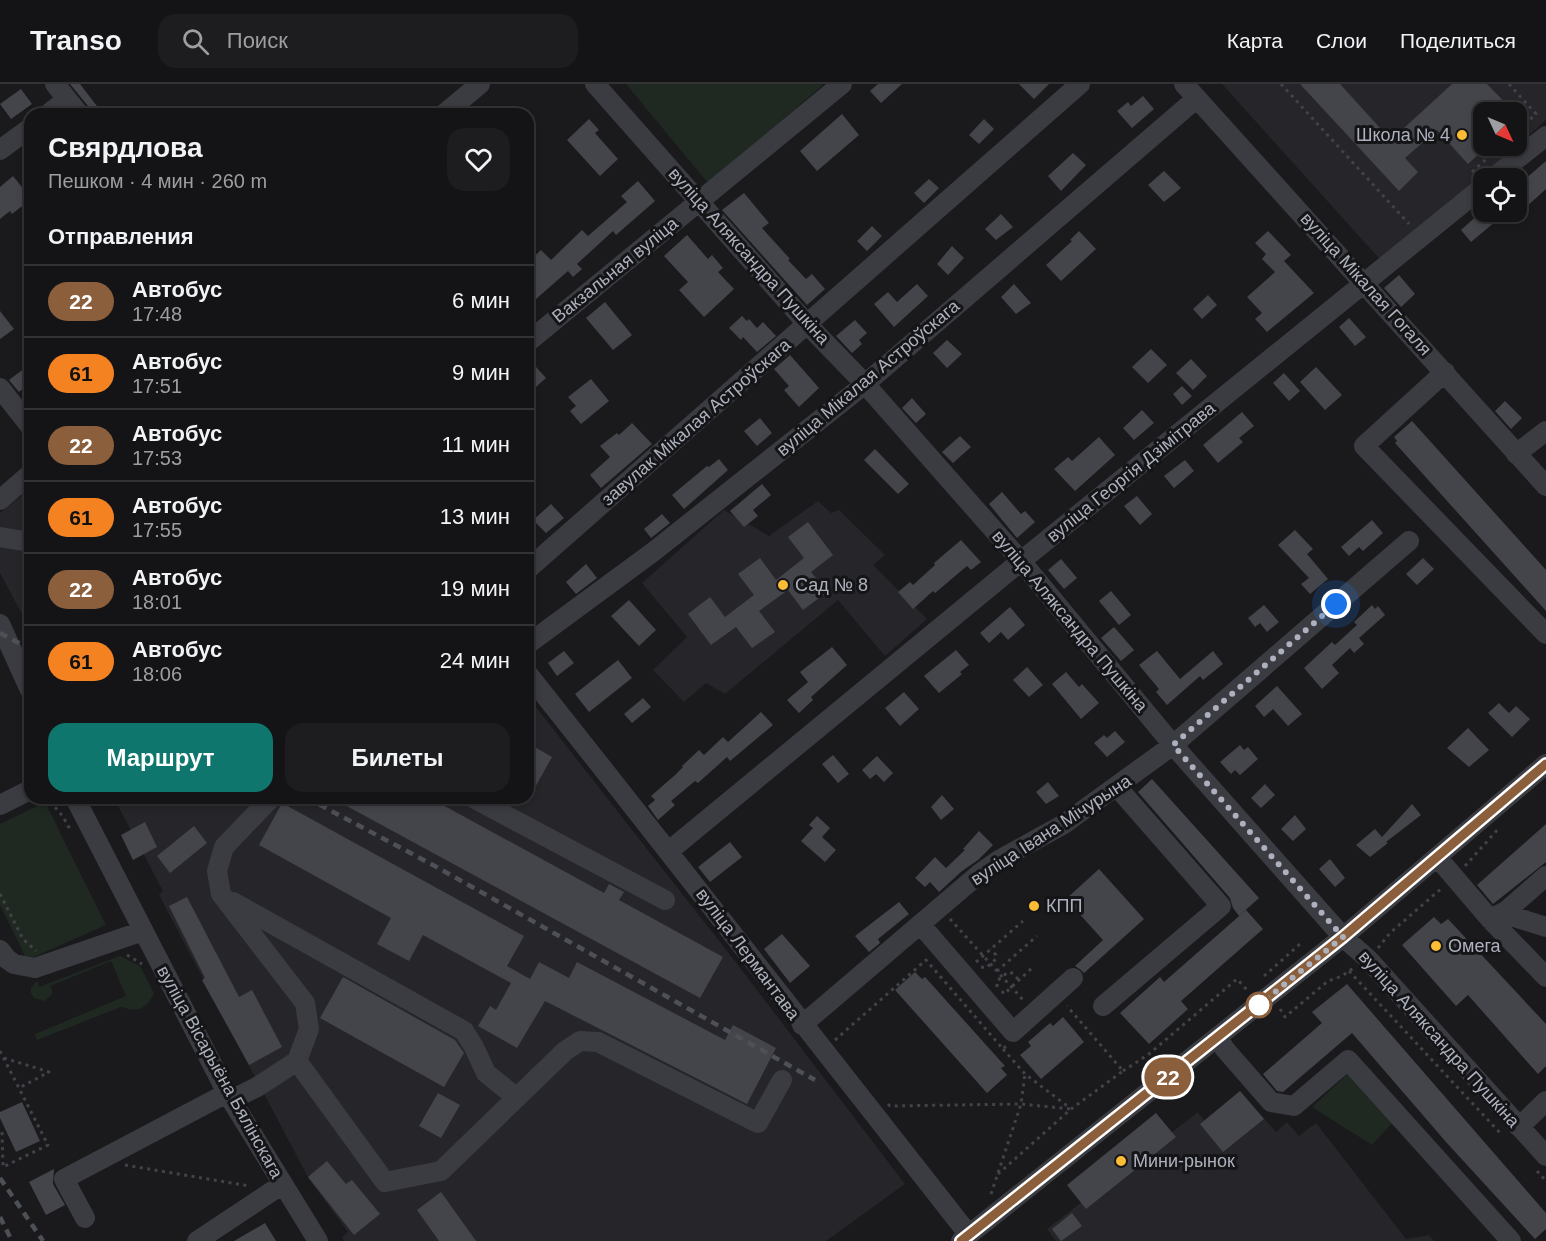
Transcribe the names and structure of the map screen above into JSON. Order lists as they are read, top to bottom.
{
  "streets": {
    "street": [
      "вуліца Аляксандра Пушкіна",
      "Вакзальная вуліца",
      "вуліца Мікалая Гогаля",
      "вуліца Мікалая Астроўскага",
      "завулак Мікалая Астроўскага",
      "вуліца Георгія Дзімітрава",
      "вуліца Івана Мічурына",
      "вуліца Лермантава",
      "вуліца Вісарыёна Бялінскага"
    ]
  },
  "crossings": [
    ["вуліца Аляксандра Пушкіна", "Вакзальная вуліца"],
    ["вуліца Аляксандра Пушкіна", "вуліца Мікалая Астроўскага"],
    ["вуліца Аляксандра Пушкіна", "завулак Мікалая Астроўскага"],
    ["вуліца Аляксандра Пушкіна", "вуліца Георгія Дзімітрава"],
    ["вуліца Аляксандра Пушкіна", "вуліца Івана Мічурына"],
    ["вуліца Мікалая Гогаля", "вуліца Мікалая Астроўскага"],
    ["вуліца Мікалая Гогаля", "вуліца Георгія Дзімітрава"],
    ["вуліца Георгія Дзімітрава", "вуліца Лермантава"],
    ["вуліца Івана Мічурына", "вуліца Лермантава"]
  ],
  "places": [
    "Школа № 4",
    "Сад № 8",
    "КПП",
    "Омега",
    "Мини-рынок"
  ],
  "lines": ["bus line 22"],
  "north": "bottom right",
  "page": {
    "header": "Transo",
    "search": "Поиск",
    "nav": ["Карта", "Слои", "Поделиться"],
    "on_map": "22",
    "heading": [
      ["Свярдлова", "Пешком · 4 мин · 260 m"],
      "Отправления"
    ],
    "list": [
      {
        "mark": "22",
        "name": "Автобус",
        "note": "17:48",
        "value": "6 мин"
      },
      {
        "mark": "61",
        "name": "Автобус",
        "note": "17:51",
        "value": "9 мин"
      },
      {
        "mark": "22",
        "name": "Автобус",
        "note": "17:53",
        "value": "11 мин"
      },
      {
        "mark": "61",
        "name": "Автобус",
        "note": "17:55",
        "value": "13 мин"
      },
      {
        "mark": "22",
        "name": "Автобус",
        "note": "18:01",
        "value": "19 мин"
      },
      {
        "mark": "61",
        "name": "Автобус",
        "note": "18:06",
        "value": "24 мин"
      }
    ],
    "buttons": ["Маршрут", "Билеты"]
  }
}
